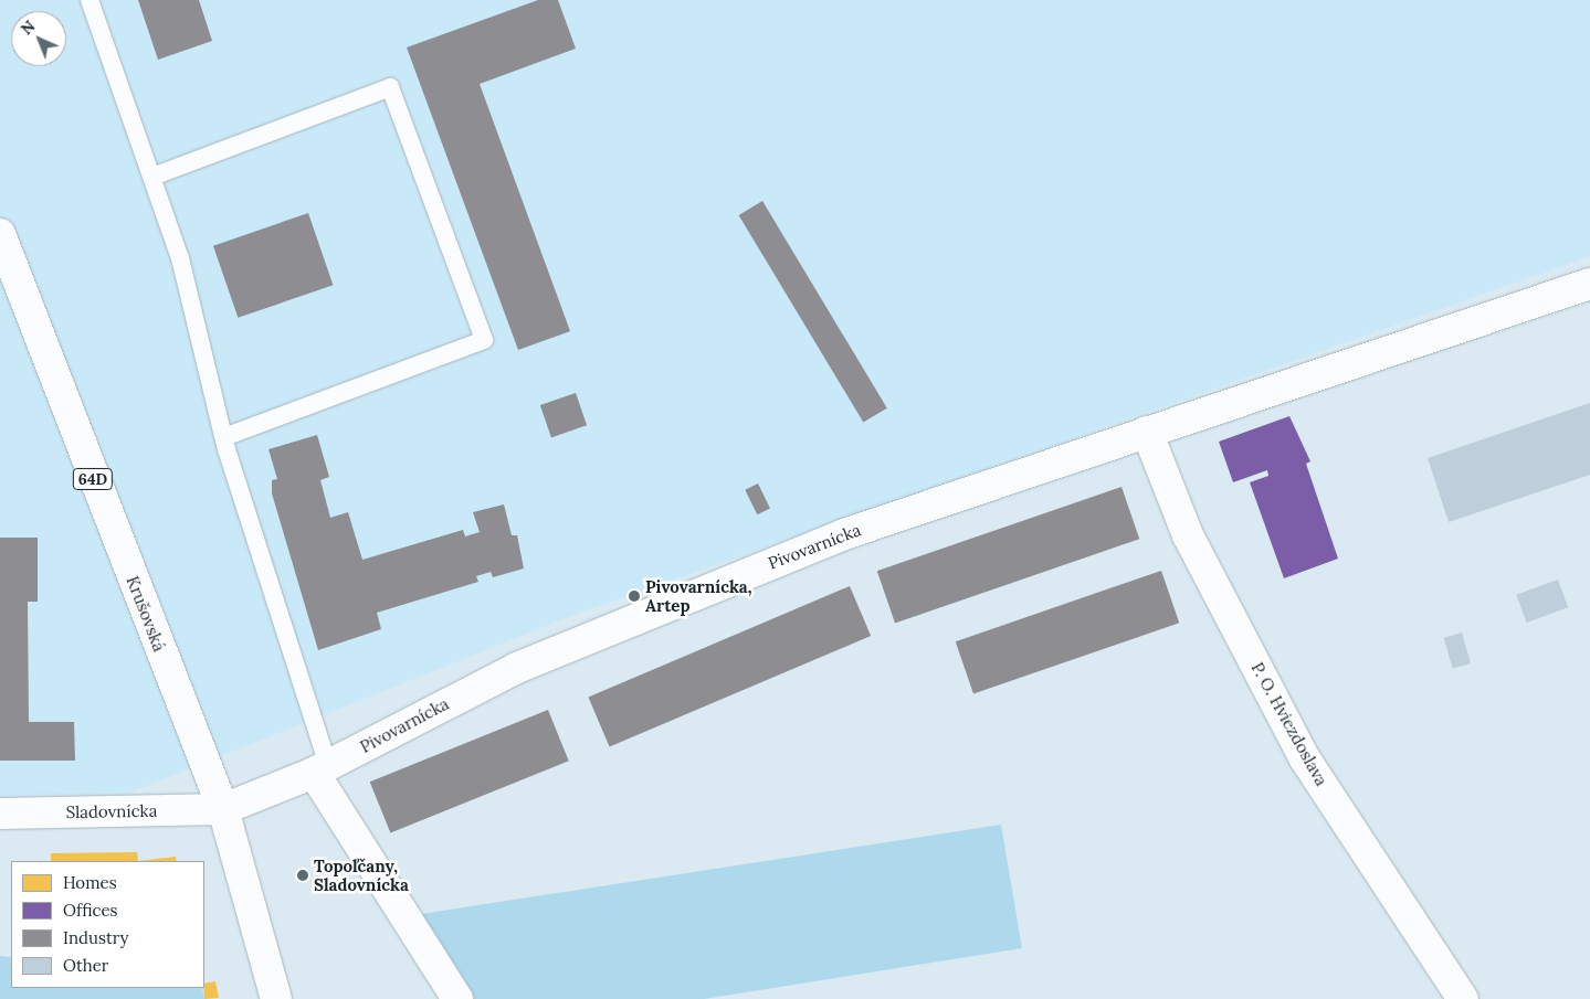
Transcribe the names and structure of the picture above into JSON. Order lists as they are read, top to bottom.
{
  "streets": {
    "street": [
      "64D",
      "Pivovarnícka",
      "Krušovská",
      "P. O. Hviezdoslava",
      "Sladovnícka"
    ]
  },
  "crossings": [
    ["Pivovarnícka", "Krušovská"],
    ["Pivovarnícka", "P. O. Hviezdoslava"],
    ["Pivovarnícka", "Sladovnícka"],
    ["Krušovská", "Sladovnícka"]
  ],
  "places": ["Pivovarnícka, Artep", "Topoľčany, Sladovnícka"],
  "legend": [
    "Homes",
    "Offices",
    "Industry",
    "Other"
  ],
  "north": "top left"
}
